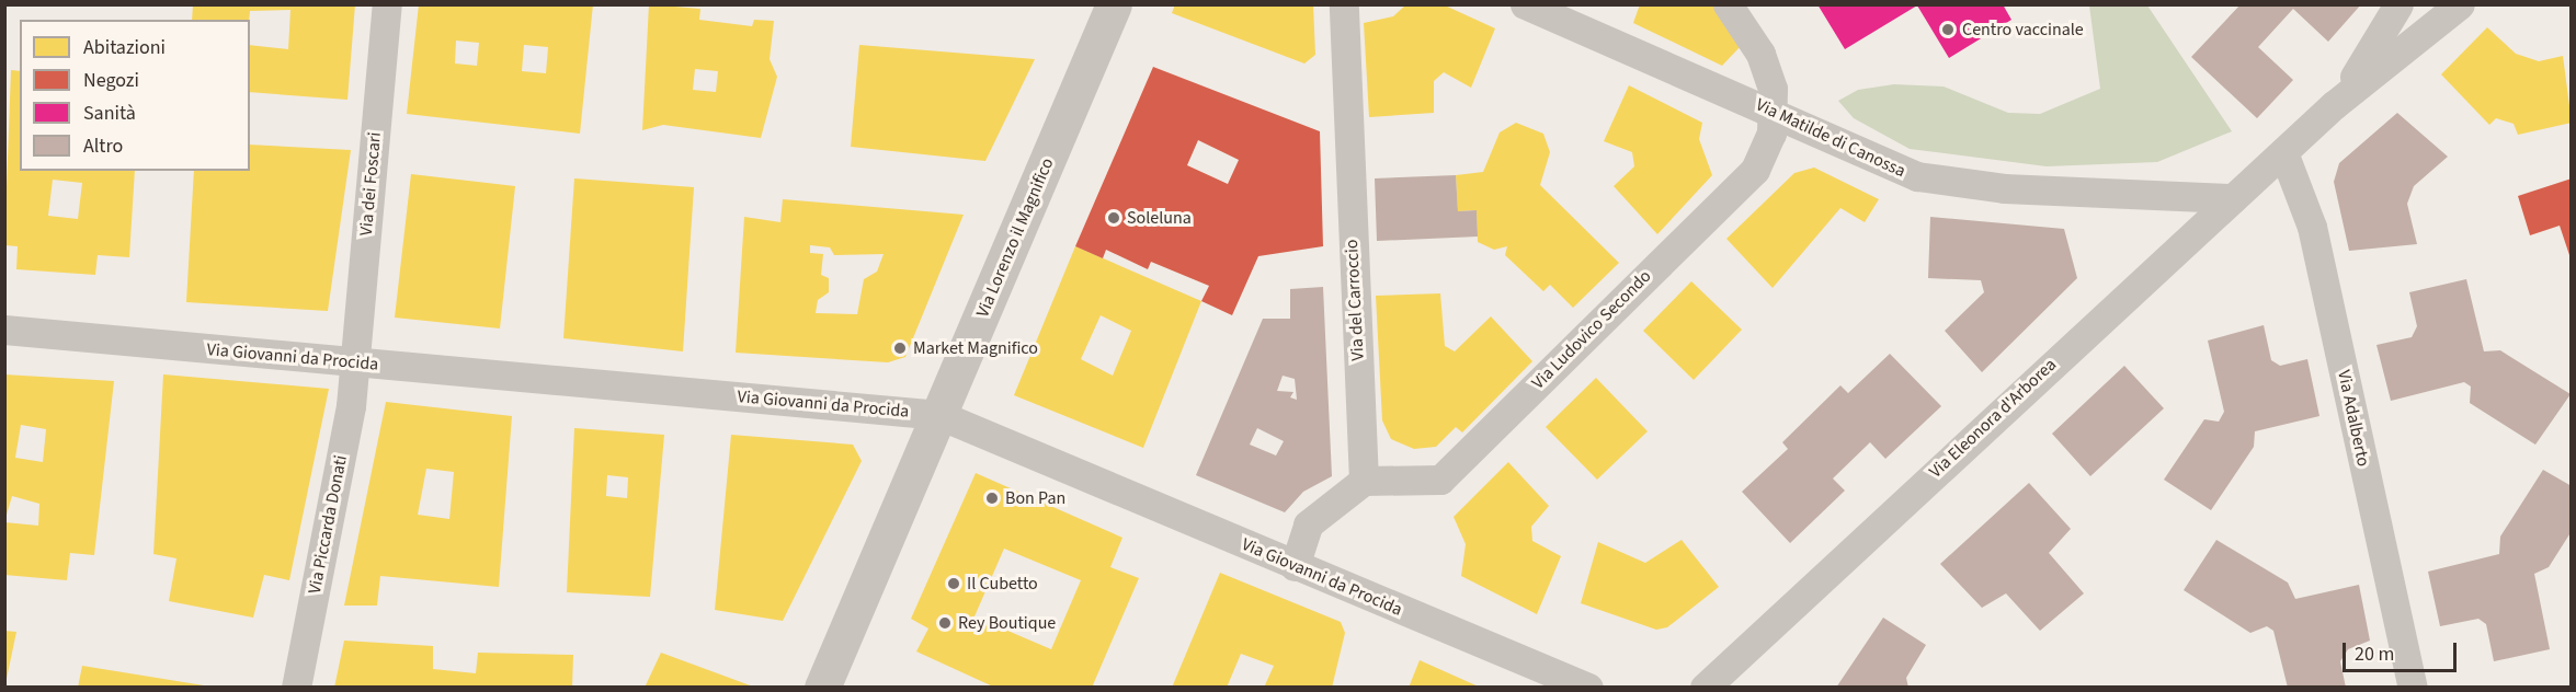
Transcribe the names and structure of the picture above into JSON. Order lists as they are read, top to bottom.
{
  "streets": {
    "street": [
      "Via Matilde di Canossa",
      "Via dei Foscari",
      "Via Lorenzo il Magnifico",
      "Via del Carroccio",
      "Via Ludovico Secondo",
      "Via Giovanni da Procida",
      "Via Eleonora d'Arborea",
      "Via Adalberto",
      "Via Piccarda Donati"
    ]
  },
  "crossings": [
    ["Via Matilde di Canossa", "Via Ludovico Secondo"],
    ["Via Matilde di Canossa", "Via Eleonora d'Arborea"],
    ["Via dei Foscari", "Via Giovanni da Procida"],
    ["Via dei Foscari", "Via Piccarda Donati"],
    ["Via Lorenzo il Magnifico", "Via Giovanni da Procida"],
    ["Via del Carroccio", "Via Ludovico Secondo"],
    ["Via Giovanni da Procida", "Via Piccarda Donati"],
    ["Via Eleonora d'Arborea", "Via Adalberto"]
  ],
  "places": [
    "Centro vaccinale",
    "Soleluna",
    "Market Magnifico",
    "Bon Pan",
    "Il Cubetto",
    "Rey Boutique"
  ],
  "legend": [
    "Abitazioni",
    "Negozi",
    "Sanità",
    "Altro"
  ],
  "scale_bar": "20 m"
}
